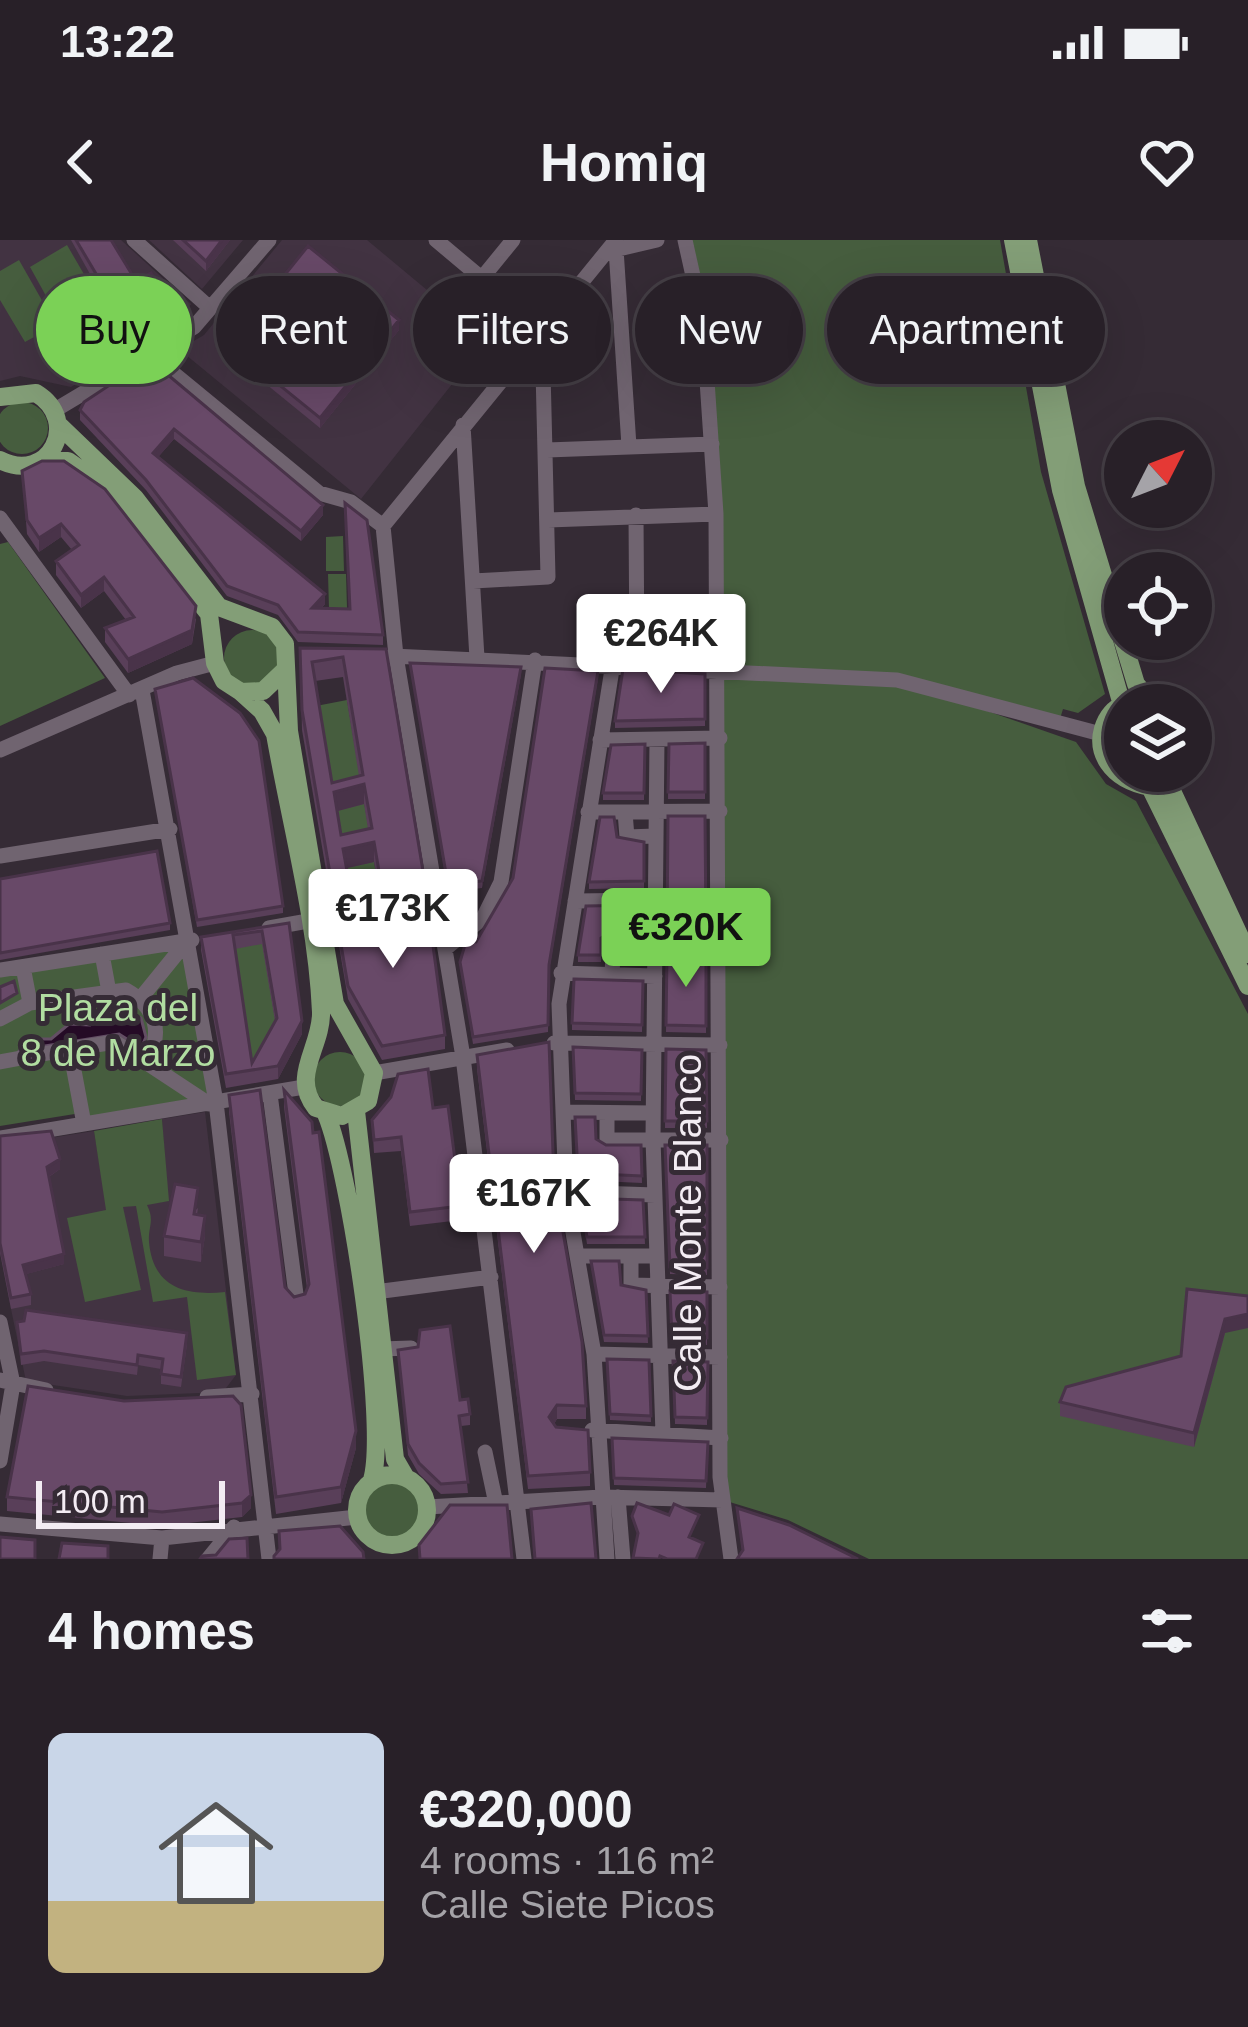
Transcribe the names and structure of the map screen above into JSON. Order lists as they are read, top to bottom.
{
  "streets": {
    "street": ["Calle Monte Blanco"]
  },
  "parks": ["Plaza del 8 de Marzo"],
  "scale_bar": "100 m",
  "north": "top right",
  "page": {
    "status": "13:22",
    "header": "Homiq",
    "chip": [
      "Buy",
      "Rent",
      "Filters",
      "New",
      "Apartment"
    ],
    "price": [
      "€264K",
      "€173K",
      "€320K",
      "€167K"
    ],
    "scale": "100 m",
    "heading": "4 homes",
    "list": [
      {
        "name": "€320,000",
        "note": "4 rooms · 116 m² · Calle Siete Picos"
      }
    ]
  }
}
